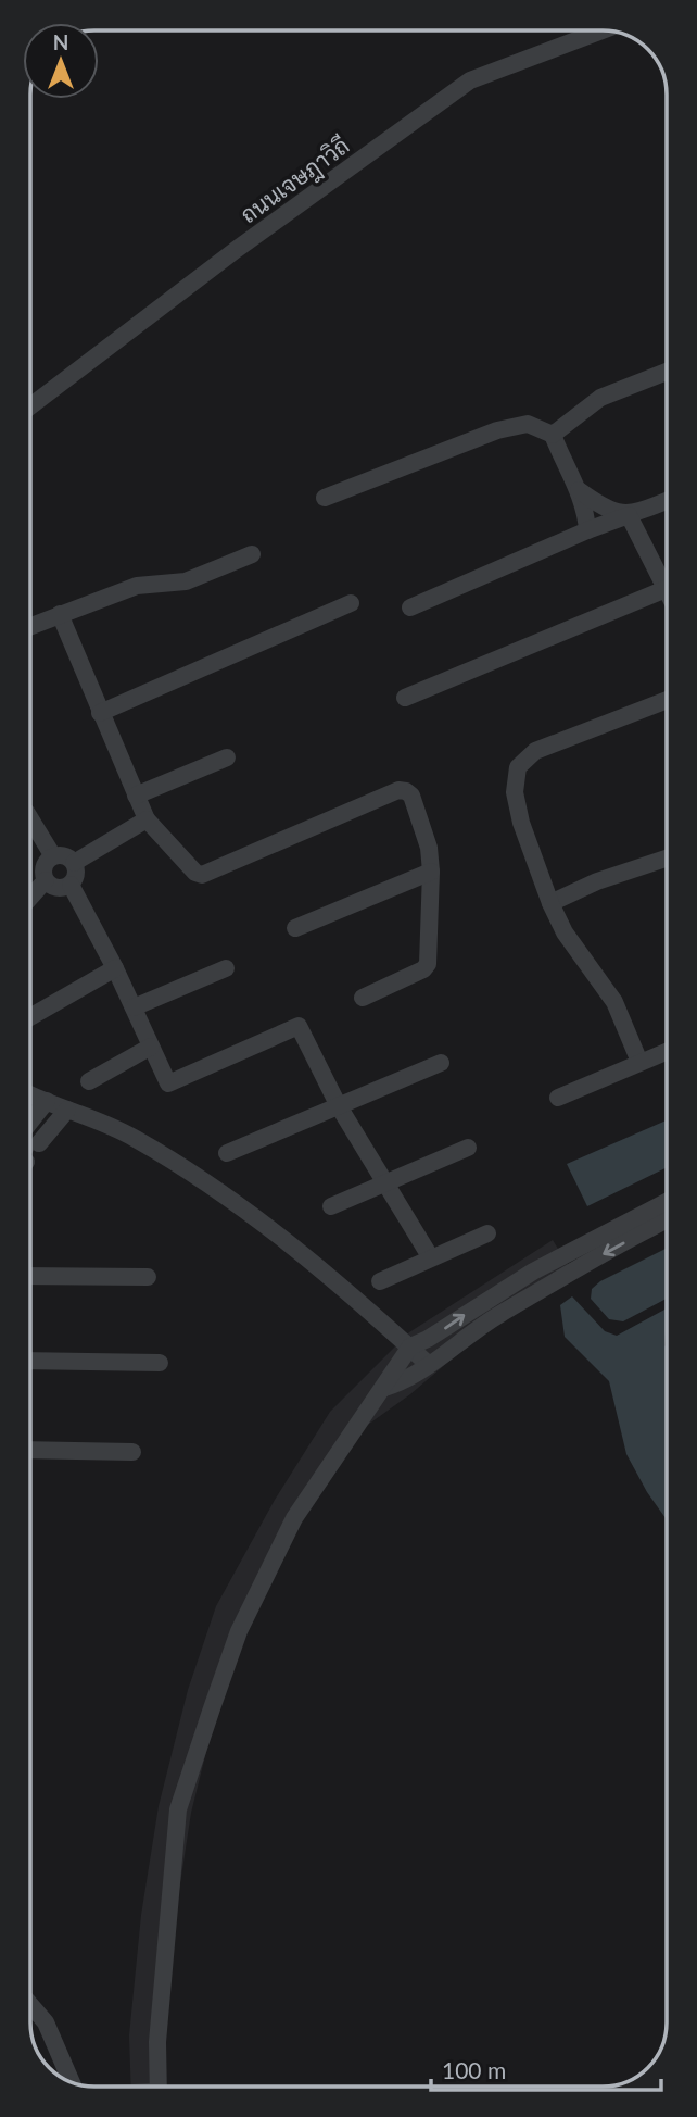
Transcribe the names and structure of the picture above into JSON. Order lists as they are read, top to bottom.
{
  "streets": {
    "street": ["ถนนเจษฎาวิถี"]
  },
  "scale_bar": "100 m",
  "north": "top"
}
